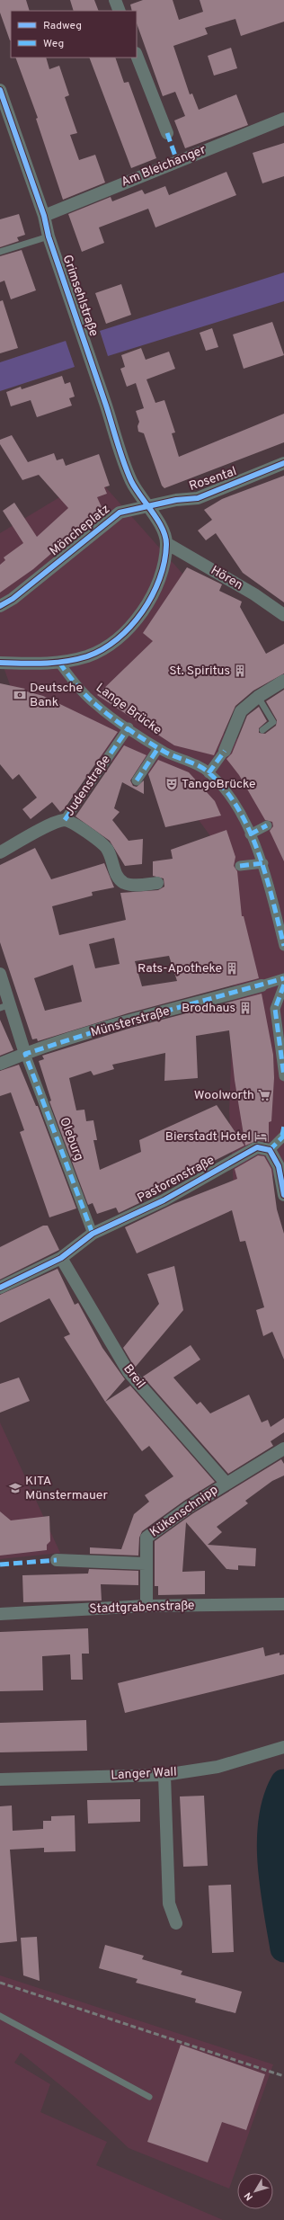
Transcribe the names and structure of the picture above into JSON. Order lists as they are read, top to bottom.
{
  "streets": {
    "street": [
      "Am Bleichanger",
      "Grimsehlstraße",
      "Rosental",
      "Möncheplatz",
      "Hören",
      "Lange Brücke",
      "Judenstraße",
      "Münsterstraße",
      "Oleburg",
      "Pastorenstraße",
      "Breil",
      "Kükenschnipp",
      "Stadtgrabenstraße",
      "Langer Wall"
    ]
  },
  "crossings": [
    ["Am Bleichanger", "Grimsehlstraße"],
    ["Grimsehlstraße", "Rosental"],
    ["Grimsehlstraße", "Möncheplatz"],
    ["Rosental", "Möncheplatz"],
    ["Lange Brücke", "Judenstraße"],
    ["Münsterstraße", "Oleburg"],
    ["Oleburg", "Pastorenstraße"],
    ["Pastorenstraße", "Breil"],
    ["Breil", "Kükenschnipp"],
    ["Kükenschnipp", "Stadtgrabenstraße"]
  ],
  "places": {
    "building": ["St. Spiritus", "Rats-Apotheke", "Brodhaus"],
    "bank": ["Deutsche Bank"],
    "theatre": ["TangoBrücke"],
    "supermarket": ["Woolworth"],
    "hotel": ["Bierstadt Hotel"],
    "school or university": ["KITA Münstermauer"]
  },
  "legend": ["Radweg", "Weg"],
  "north": "bottom left"
}
